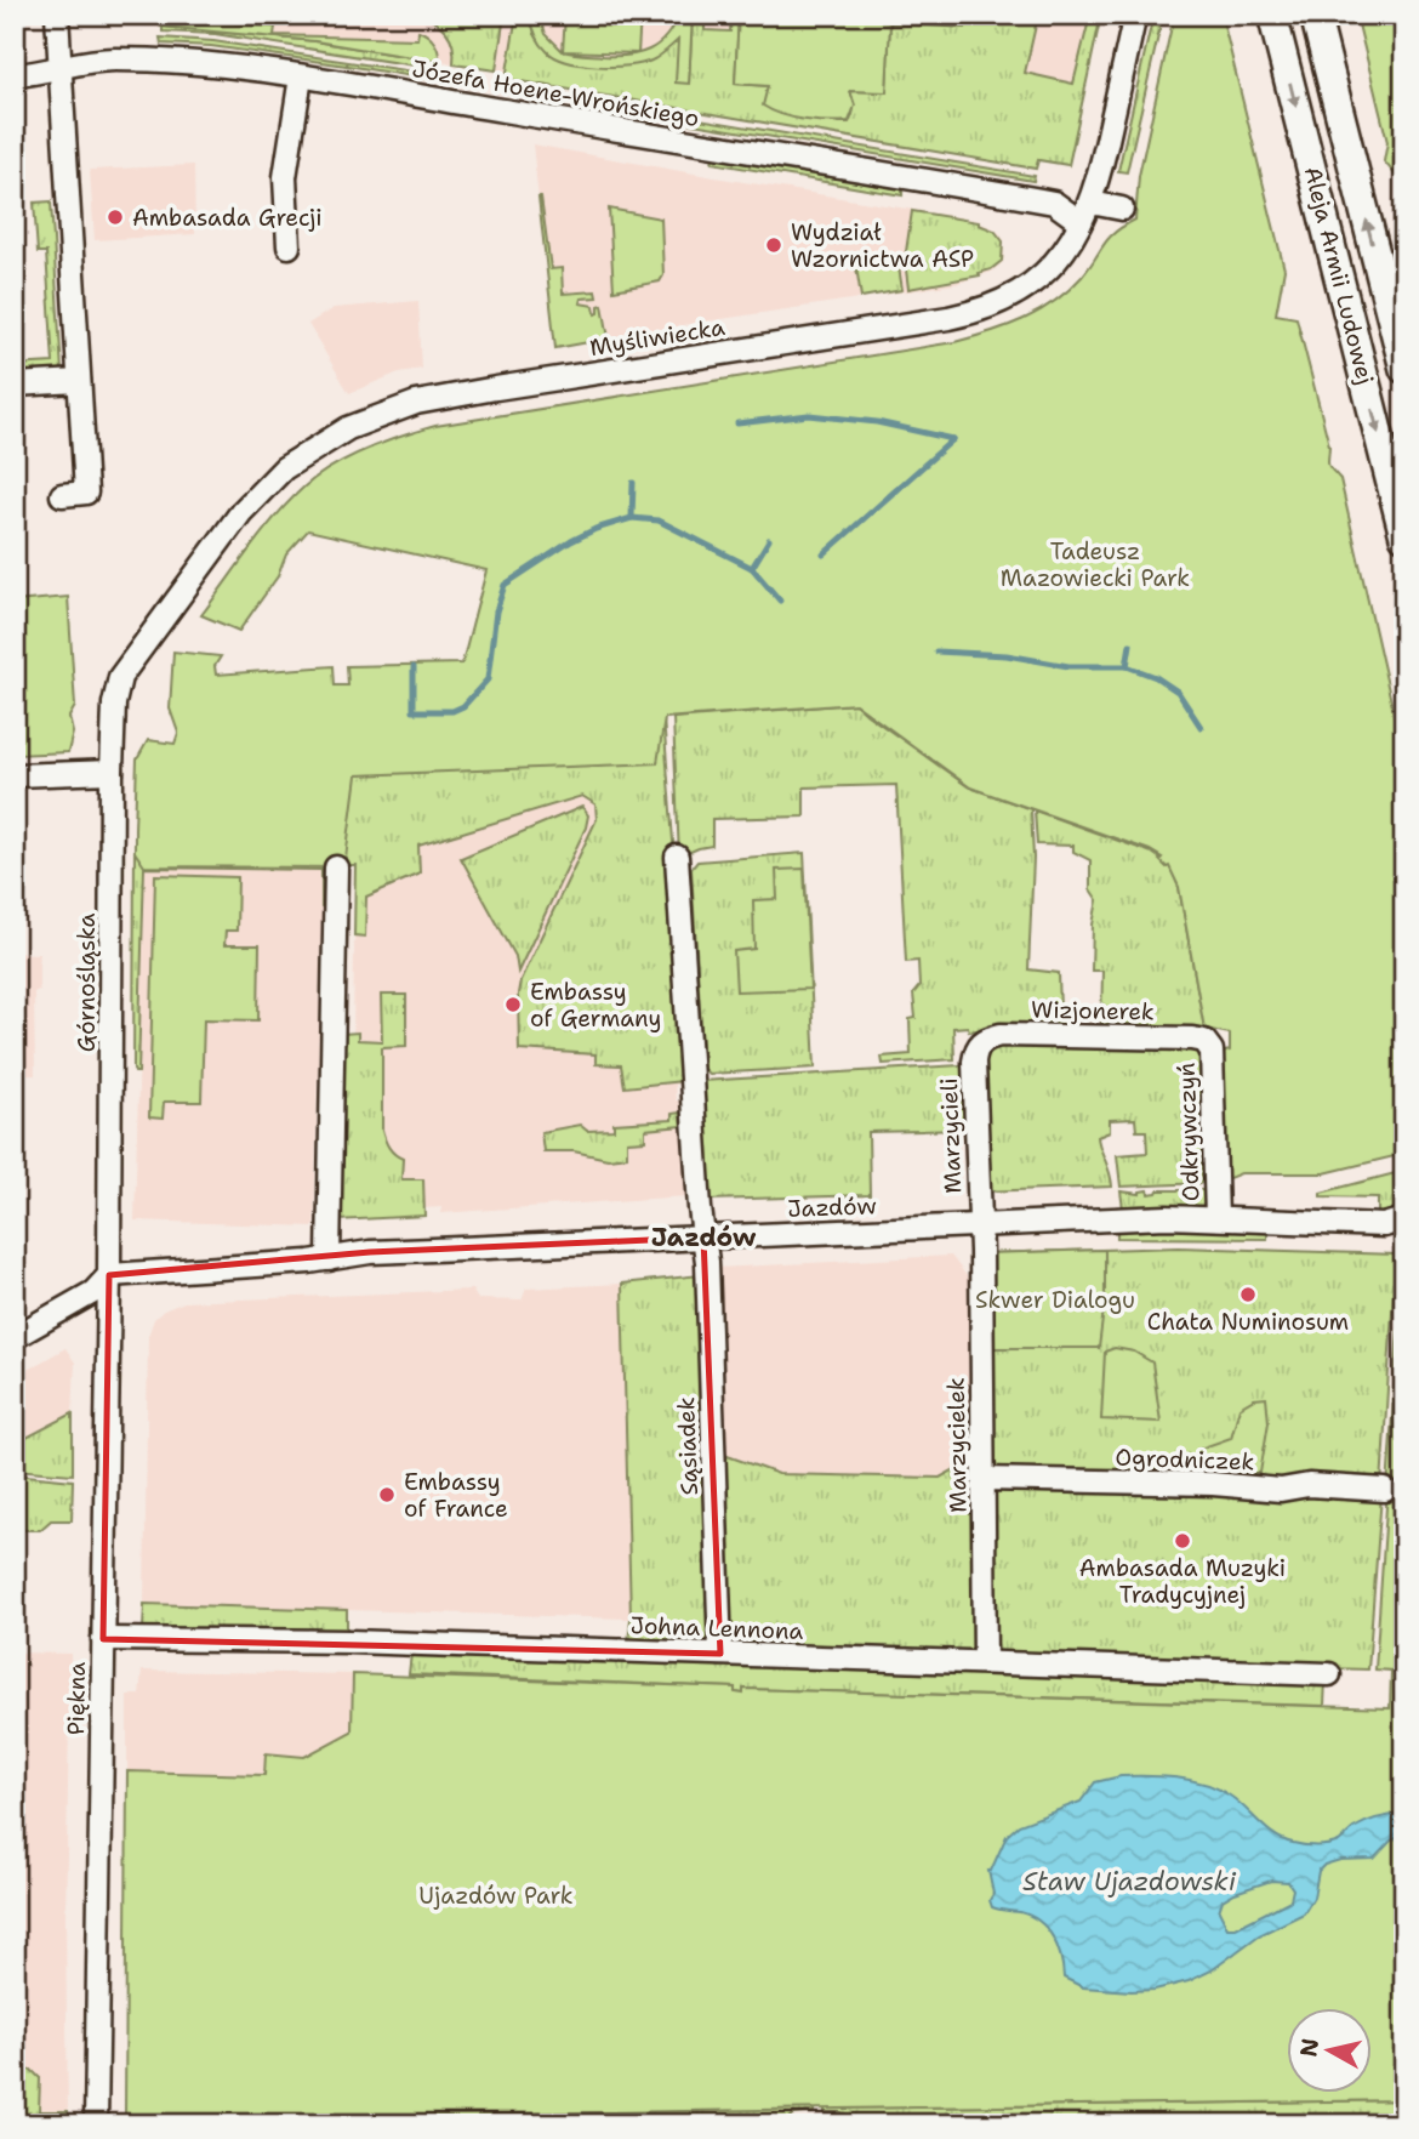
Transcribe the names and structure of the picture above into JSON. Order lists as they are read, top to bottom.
{
  "streets": {
    "main road": ["Aleja Armii Ludowej"],
    "street": [
      "Józefa Hoene-Wrońskiego",
      "Myśliwiecka",
      "Górnośląska",
      "Wizjonerek",
      "Odkrywczyń",
      "Marzycieli",
      "Jazdów",
      "Marzycielek",
      "Sąsiadek",
      "Ogrodniczek",
      "Johna Lennona",
      "Piękna"
    ]
  },
  "crossings": [
    ["Józefa Hoene-Wrońskiego", "Myśliwiecka"],
    ["Myśliwiecka", "Górnośląska"],
    ["Górnośląska", "Jazdów"],
    ["Górnośląska", "Piękna"],
    ["Wizjonerek", "Odkrywczyń"],
    ["Wizjonerek", "Marzycieli"],
    ["Odkrywczyń", "Jazdów"],
    ["Marzycieli", "Jazdów"],
    ["Marzycieli", "Marzycielek"],
    ["Jazdów", "Marzycielek"],
    ["Jazdów", "Sąsiadek"],
    ["Jazdów", "Piękna"],
    ["Marzycielek", "Ogrodniczek"],
    ["Marzycielek", "Johna Lennona"],
    ["Sąsiadek", "Johna Lennona"],
    ["Johna Lennona", "Piękna"]
  ],
  "districts": ["Jazdów"],
  "water": ["Staw Ujazdowski"],
  "parks": ["Tadeusz Mazowiecki Park", "Skwer Dialogu", "Ujazdów Park"],
  "places": [
    "Ambasada Grecji",
    "Wydział Wzornictwa ASP",
    "Embassy of Germany",
    "Chata Numinosum",
    "Embassy of France",
    "Ambasada Muzyki Tradycyjnej"
  ],
  "north": "left"
}
